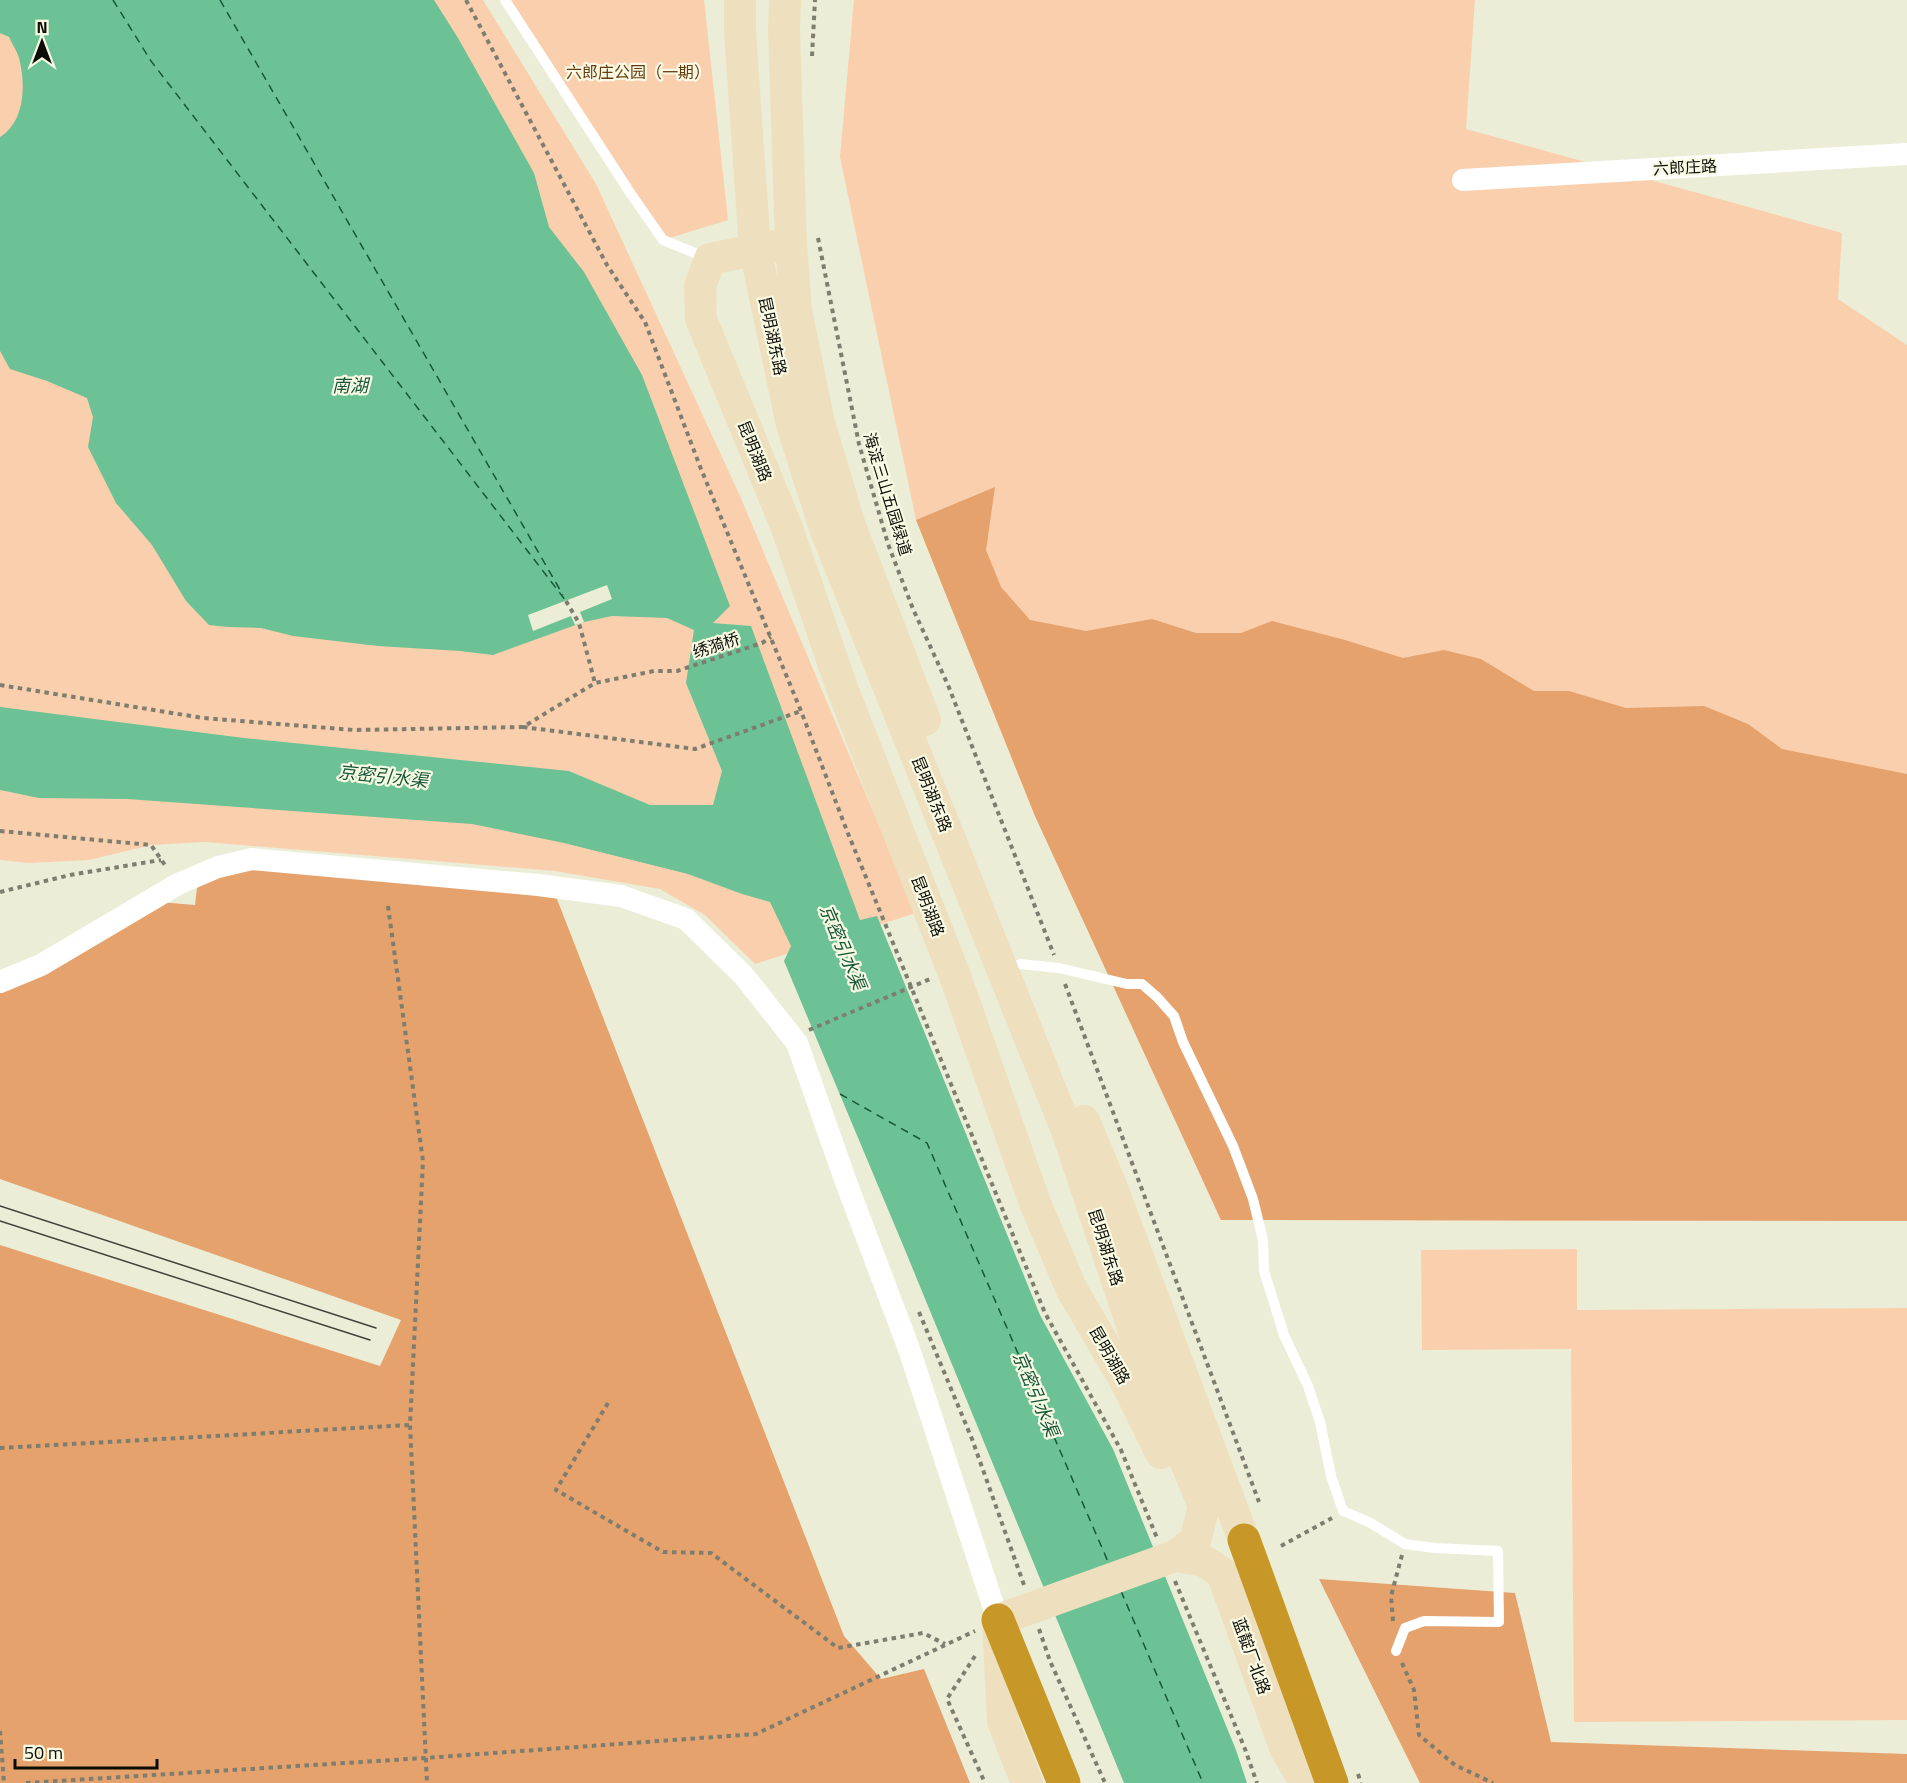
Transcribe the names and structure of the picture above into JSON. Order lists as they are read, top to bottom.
{
  "streets": {
    "highway": ["蓝靛厂北路"],
    "main road": ["昆明湖东路", "昆明湖路"],
    "street": ["六郎庄路"],
    "path": ["海淀三山五园绿道", "绣漪桥"]
  },
  "crossings": [
    ["昆明湖东路", "昆明湖路"],
    ["昆明湖东路", "海淀三山五园绿道"],
    ["昆明湖东路", "蓝靛厂北路"],
    ["昆明湖路", "蓝靛厂北路"]
  ],
  "water": ["南湖", "京密引水渠"],
  "parks": ["六郎庄公园（一期）"],
  "scale_bar": "50 m",
  "north": "top"
}
